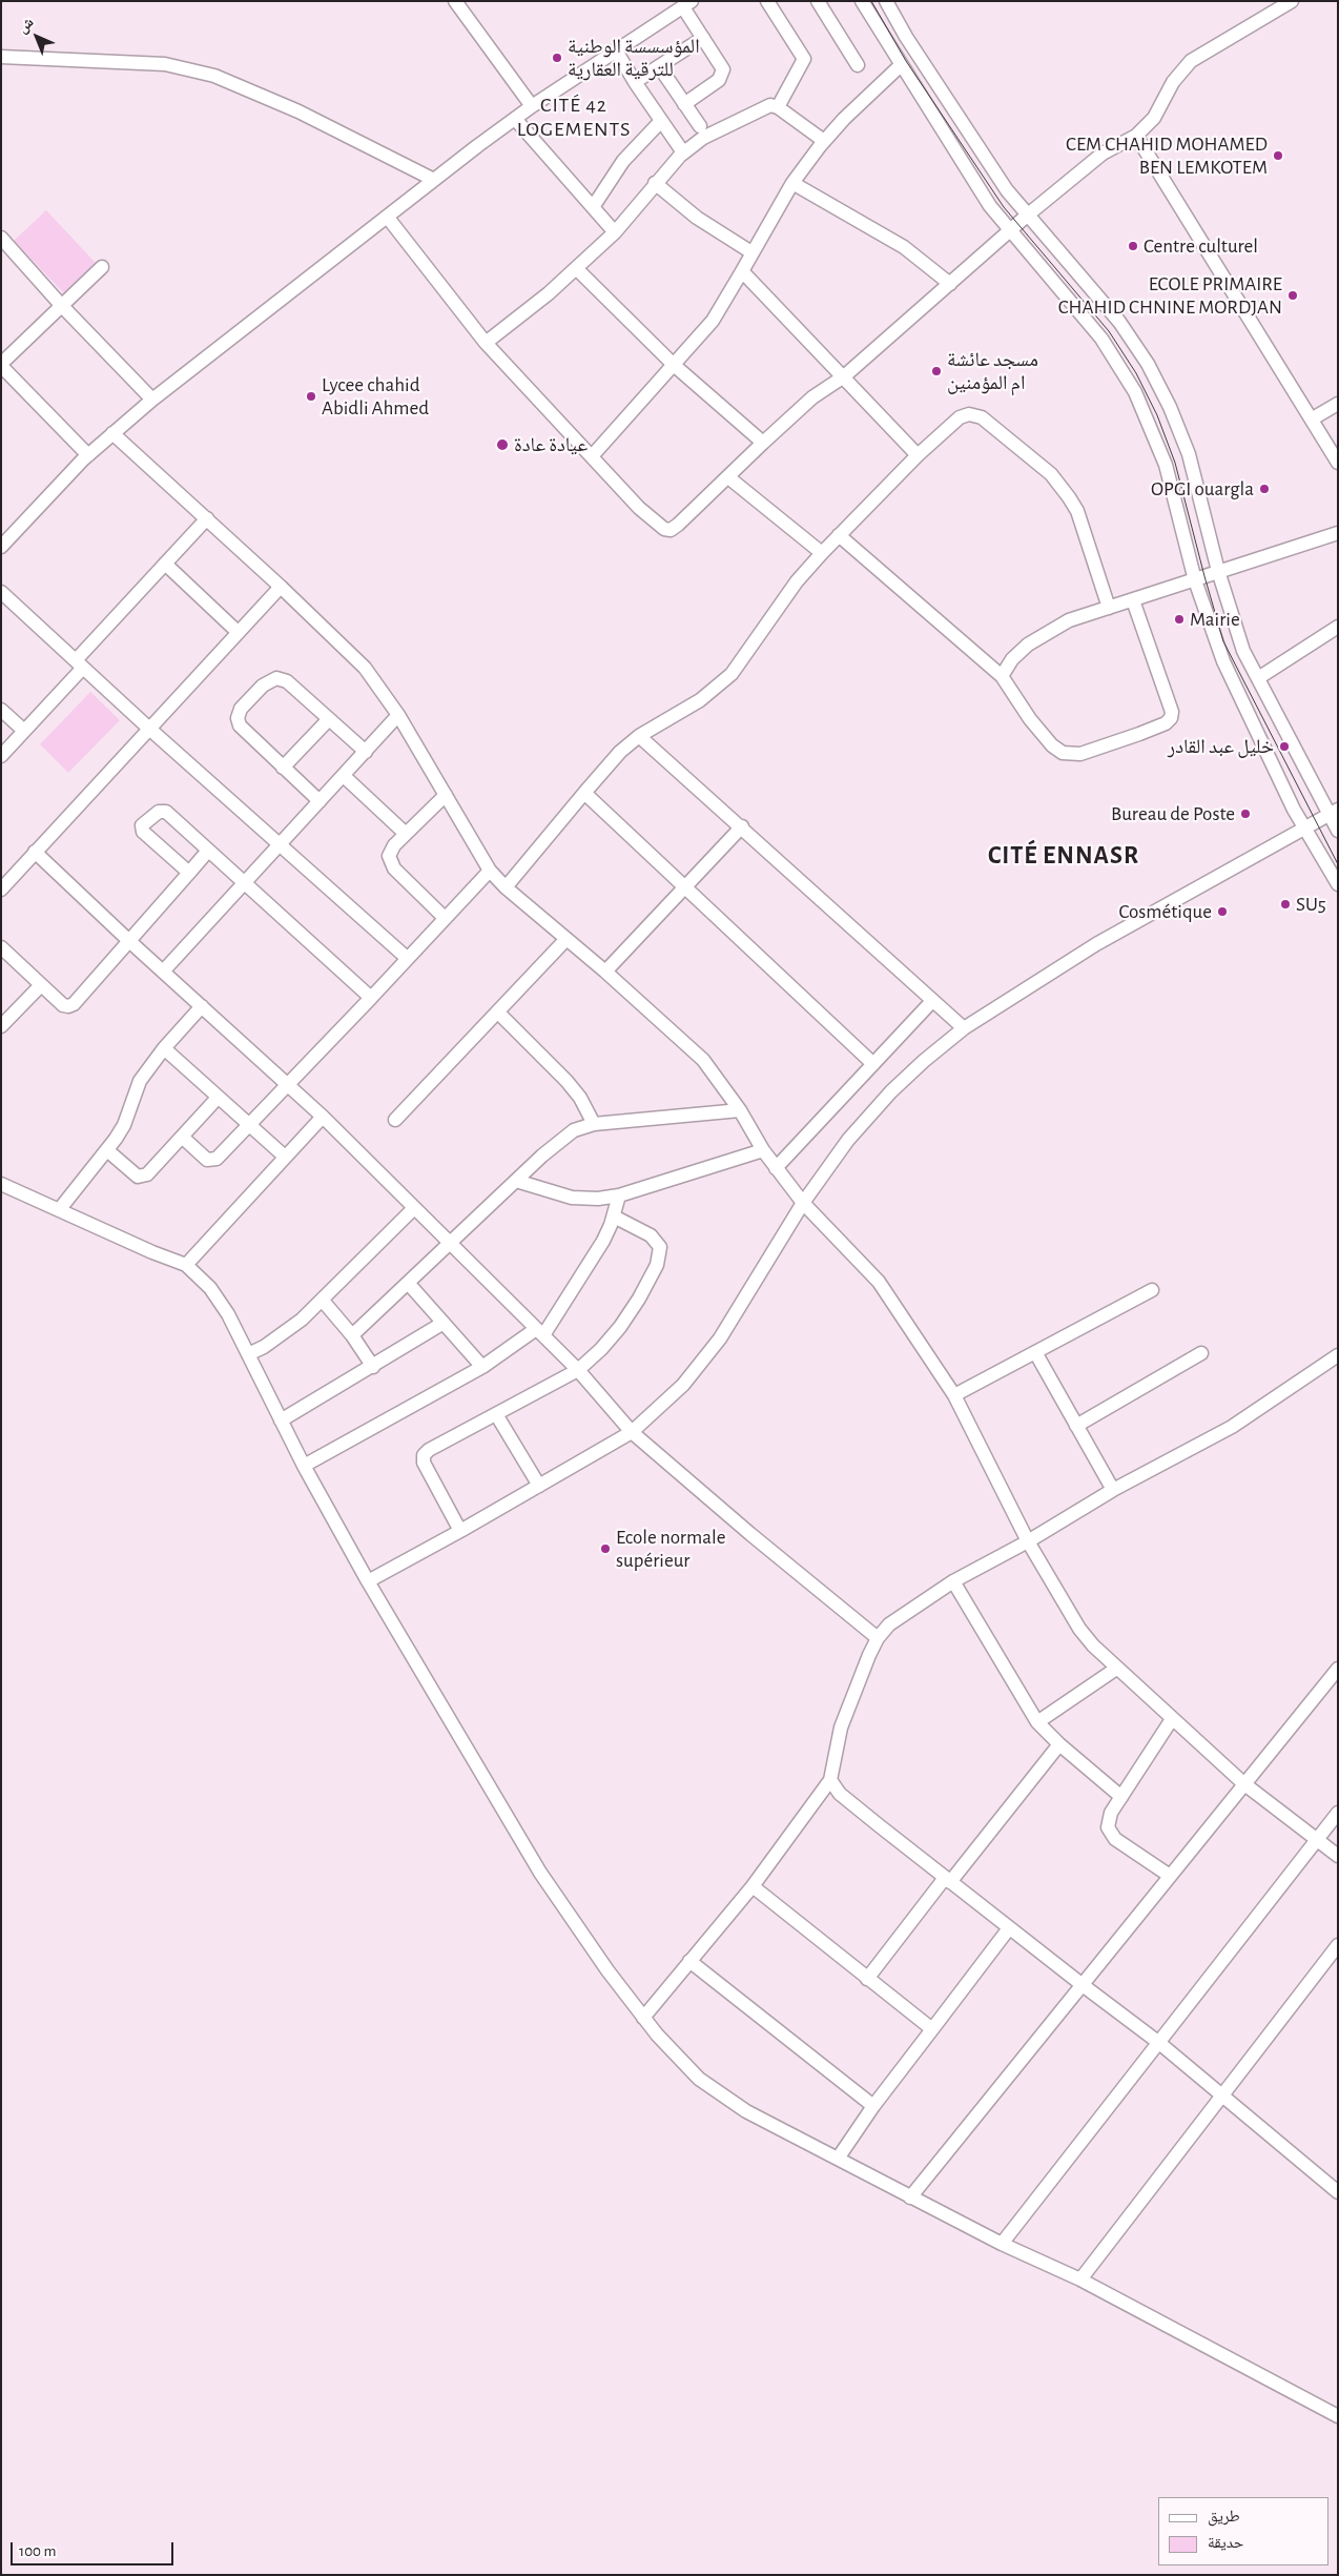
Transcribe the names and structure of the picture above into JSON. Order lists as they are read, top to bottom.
{
  "districts": ["CITÉ 42 LOGEMENTS", "CITÉ ENNASR"],
  "places": [
    "المؤسسسة الوطنية للترقية العقارية",
    "CEM CHAHID MOHAMED BEN LEMKOTEM",
    "Centre culturel",
    "ECOLE PRIMAIRE CHAHID CHNINE MORDJAN",
    "مسجد عائشة ام المؤمنين",
    "Lycee chahid Abidli Ahmed",
    "عيادة عادة",
    "OPGI ouargla",
    "Mairie",
    "خليل عبد القادر",
    "Bureau de Poste",
    "SU5",
    "Cosmétique",
    "Ecole normale supérieur"
  ],
  "legend": ["طريق", "حديقة"],
  "scale_bar": "100 m",
  "north": "top left"
}
